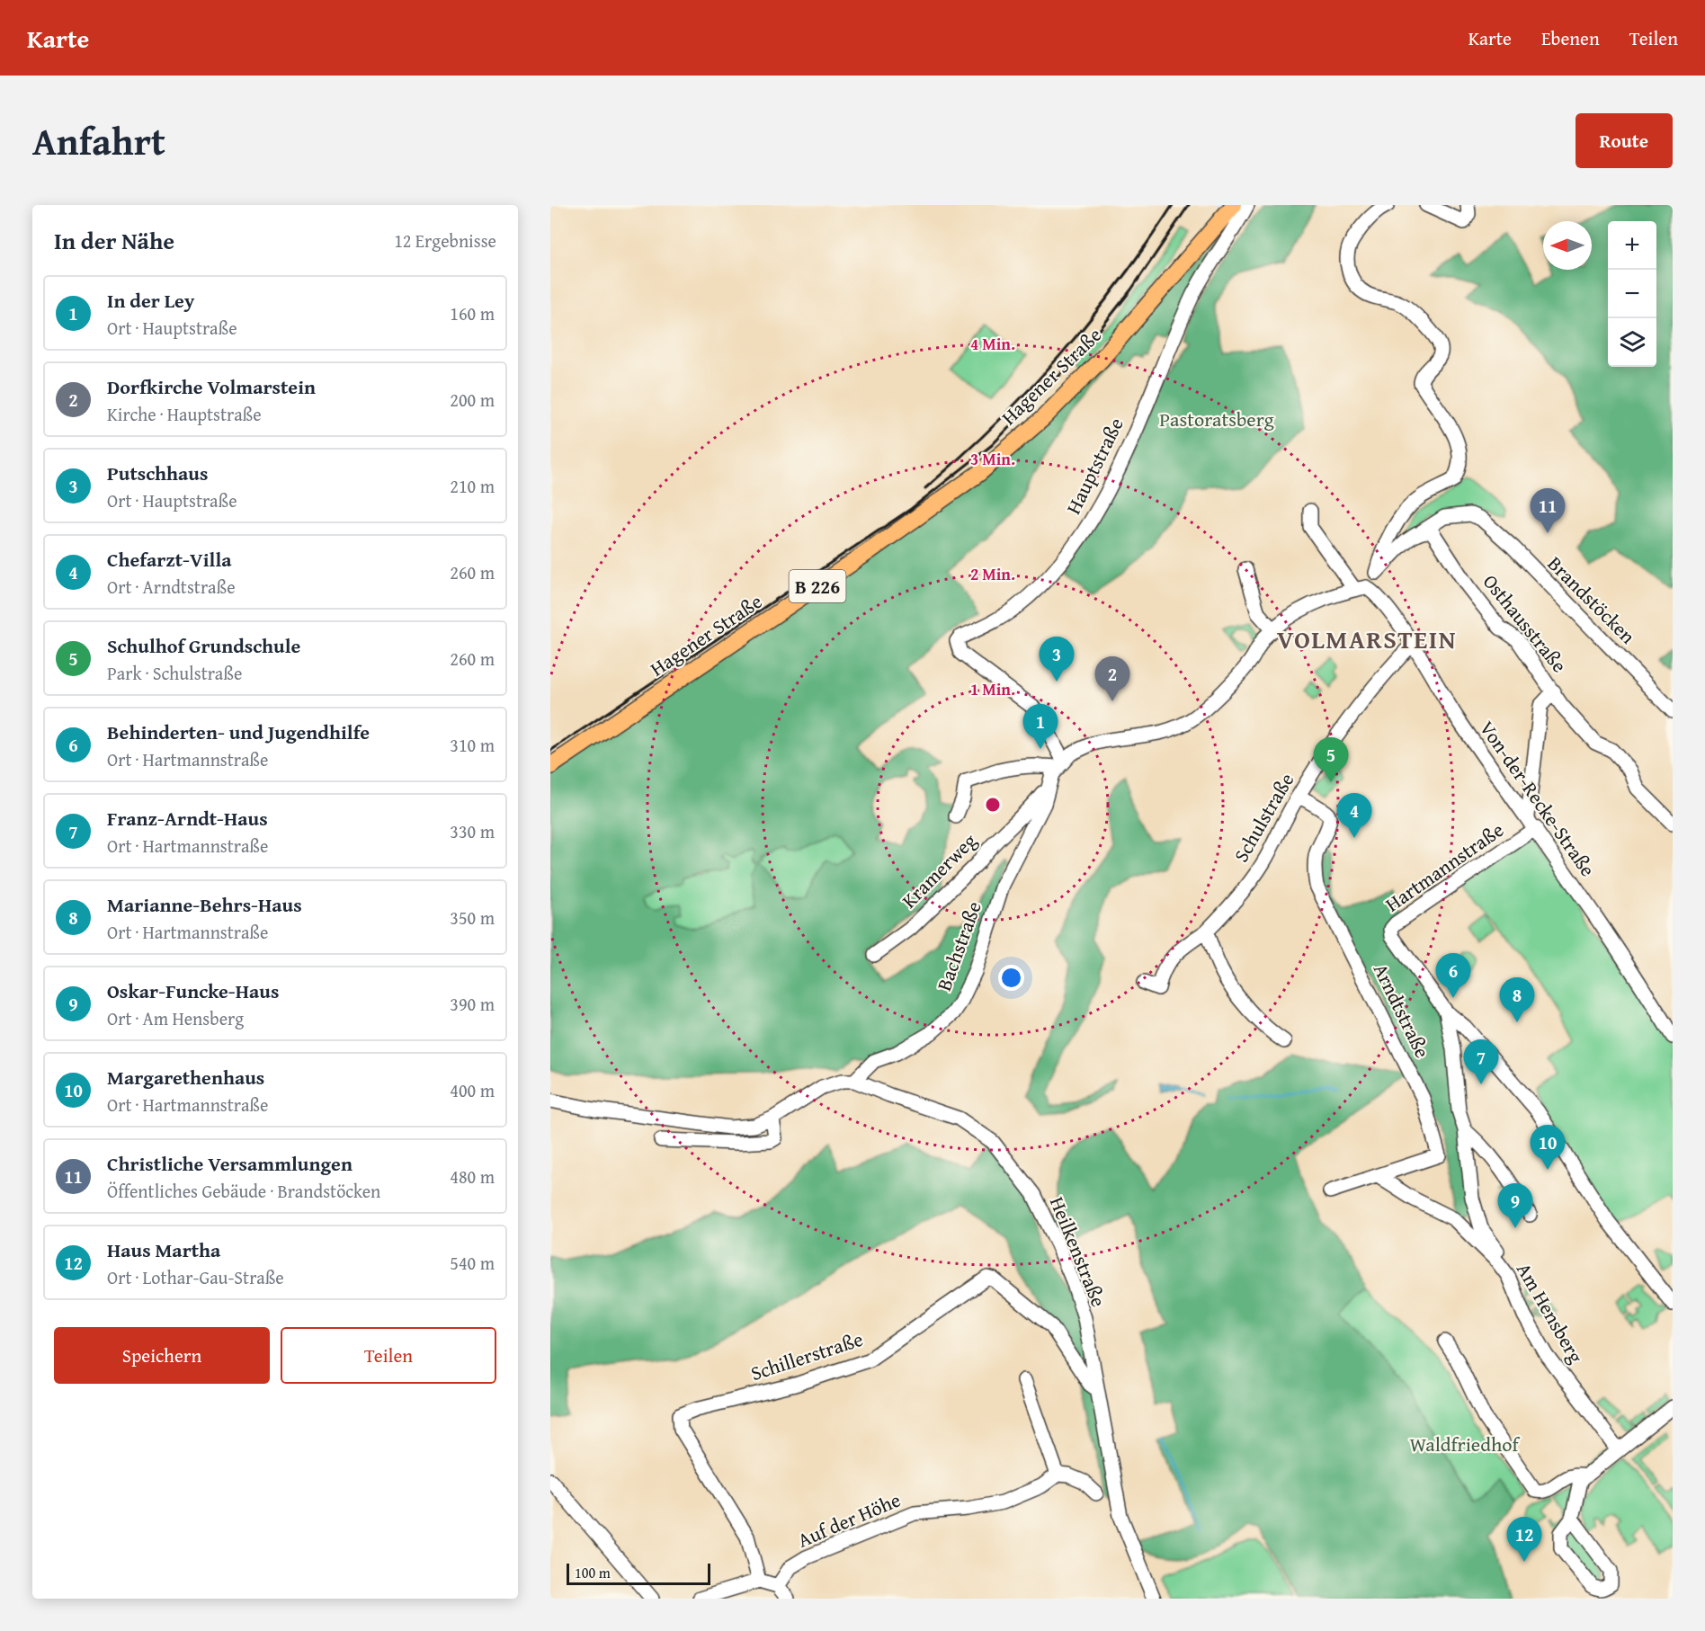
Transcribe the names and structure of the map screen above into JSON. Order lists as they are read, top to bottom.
{
  "streets": {
    "main road": ["Hagener Straße", "B 226"],
    "street": [
      "Hauptstraße",
      "Brandstöcken",
      "Osthausstraße",
      "Von-der-Recke-Straße",
      "Schulstraße",
      "Hartmannstraße",
      "Kramerweg",
      "Bachstraße",
      "Arndtstraße",
      "Heilkenstraße",
      "Am Hensberg",
      "Schillerstraße",
      "Auf der Höhe"
    ]
  },
  "crossings": [
    ["Hauptstraße", "Bachstraße"],
    ["Brandstöcken", "Osthausstraße"],
    ["Von-der-Recke-Straße", "Schulstraße"],
    ["Von-der-Recke-Straße", "Hartmannstraße"],
    ["Schulstraße", "Arndtstraße"],
    ["Kramerweg", "Bachstraße"],
    ["Bachstraße", "Heilkenstraße"],
    ["Arndtstraße", "Am Hensberg"],
    ["Heilkenstraße", "Schillerstraße"]
  ],
  "districts": ["VOLMARSTEIN"],
  "parks": ["Pastoratsberg", "Waldfriedhof"],
  "scale_bar": "100 m",
  "north": "left",
  "page": {
    "header": "Karte",
    "nav": ["Karte", "Ebenen", "Teilen"],
    "title": "Anfahrt",
    "buttons": [
      "Route",
      ["Speichern", "Teilen"]
    ],
    "heading": ["In der Nähe", "12 Ergebnisse"],
    "map_buttons": ["+", "−"],
    "list": [
      {
        "mark": "1",
        "name": "In der Ley",
        "note": "Ort · Hauptstraße",
        "value": "160 m"
      },
      {
        "mark": "2",
        "name": "Dorfkirche Volmarstein",
        "note": "Kirche · Hauptstraße",
        "value": "200 m"
      },
      {
        "mark": "3",
        "name": "Putschhaus",
        "note": "Ort · Hauptstraße",
        "value": "210 m"
      },
      {
        "mark": "4",
        "name": "Chefarzt-Villa",
        "note": "Ort · Arndtstraße",
        "value": "260 m"
      },
      {
        "mark": "5",
        "name": "Schulhof Grundschule",
        "note": "Park · Schulstraße",
        "value": "260 m"
      },
      {
        "mark": "6",
        "name": "Behinderten- und Jugendhilfe",
        "note": "Ort · Hartmannstraße",
        "value": "310 m"
      },
      {
        "mark": "7",
        "name": "Franz-Arndt-Haus",
        "note": "Ort · Hartmannstraße",
        "value": "330 m"
      },
      {
        "mark": "8",
        "name": "Marianne-Behrs-Haus",
        "note": "Ort · Hartmannstraße",
        "value": "350 m"
      },
      {
        "mark": "9",
        "name": "Oskar-Funcke-Haus",
        "note": "Ort · Am Hensberg",
        "value": "390 m"
      },
      {
        "mark": "10",
        "name": "Margarethenhaus",
        "note": "Ort · Hartmannstraße",
        "value": "400 m"
      },
      {
        "mark": "11",
        "name": "Christliche Versammlungen",
        "note": "Öffentliches Gebäude · Brandstöcken",
        "value": "480 m"
      },
      {
        "mark": "12",
        "name": "Haus Martha",
        "note": "Ort · Lothar-Gau-Straße",
        "value": "540 m"
      }
    ],
    "pins": [
      "11",
      "3",
      "2",
      "1",
      "5",
      "4",
      "6",
      "8",
      "7",
      "10",
      "9",
      "12"
    ],
    "scale": "100 m"
  },
  "rings": [
    "4 Min.",
    "3 Min.",
    "2 Min.",
    "1 Min."
  ]
}
